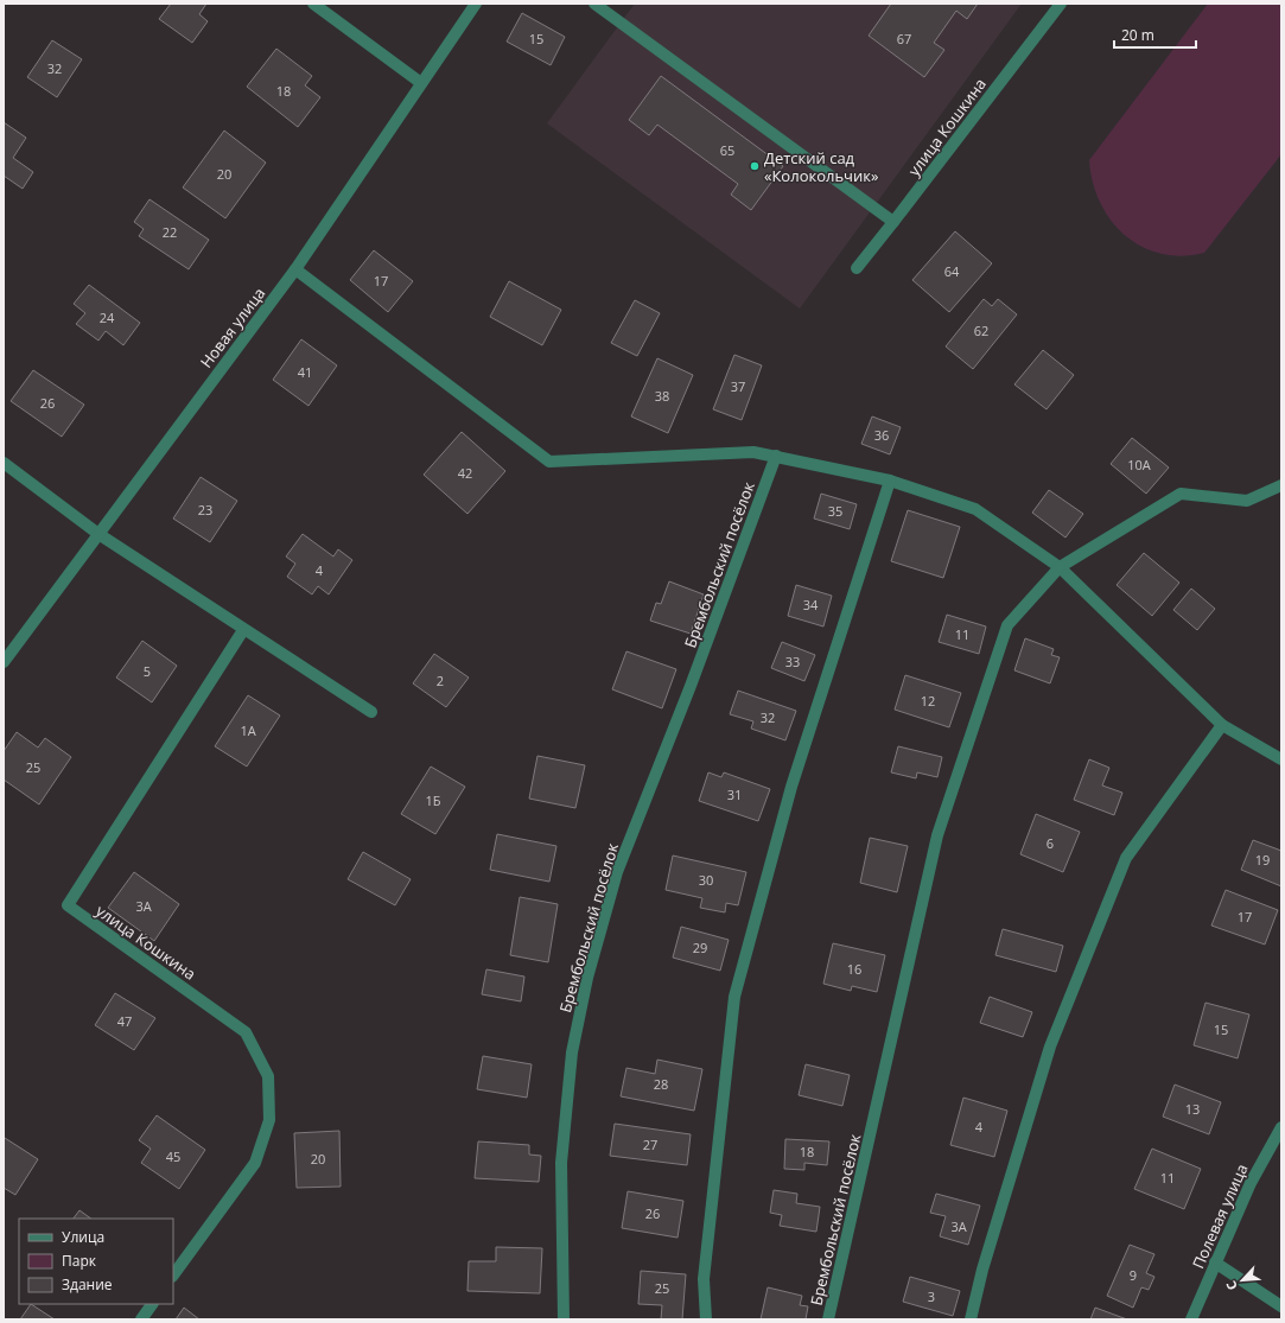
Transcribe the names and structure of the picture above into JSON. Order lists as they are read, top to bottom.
{
  "streets": {
    "street": [
      "улица Кошкина",
      "Новая улица",
      "Брембольский посёлок",
      "Полевая улица"
    ]
  },
  "places": ["Детский сад «Колокольчик»"],
  "house_numbers": [
    "15",
    "67",
    "32",
    "18",
    "65",
    "20",
    "22",
    "64",
    "17",
    "24",
    "62",
    "41",
    "37",
    "38",
    "26",
    "36",
    "10А",
    "42",
    "23",
    "35",
    "4",
    "34",
    "11",
    "33",
    "5",
    "2",
    "12",
    "32",
    "1А",
    "25",
    "31",
    "1Б",
    "6",
    "19",
    "30",
    "3А",
    "17",
    "29",
    "16",
    "47",
    "15",
    "28",
    "13",
    "4",
    "27",
    "18",
    "45",
    "20",
    "11",
    "26",
    "3А",
    "9",
    "25",
    "3"
  ],
  "legend": ["Улица", "Парк", "Здание"],
  "scale_bar": "20 m",
  "north": "bottom left"
}
